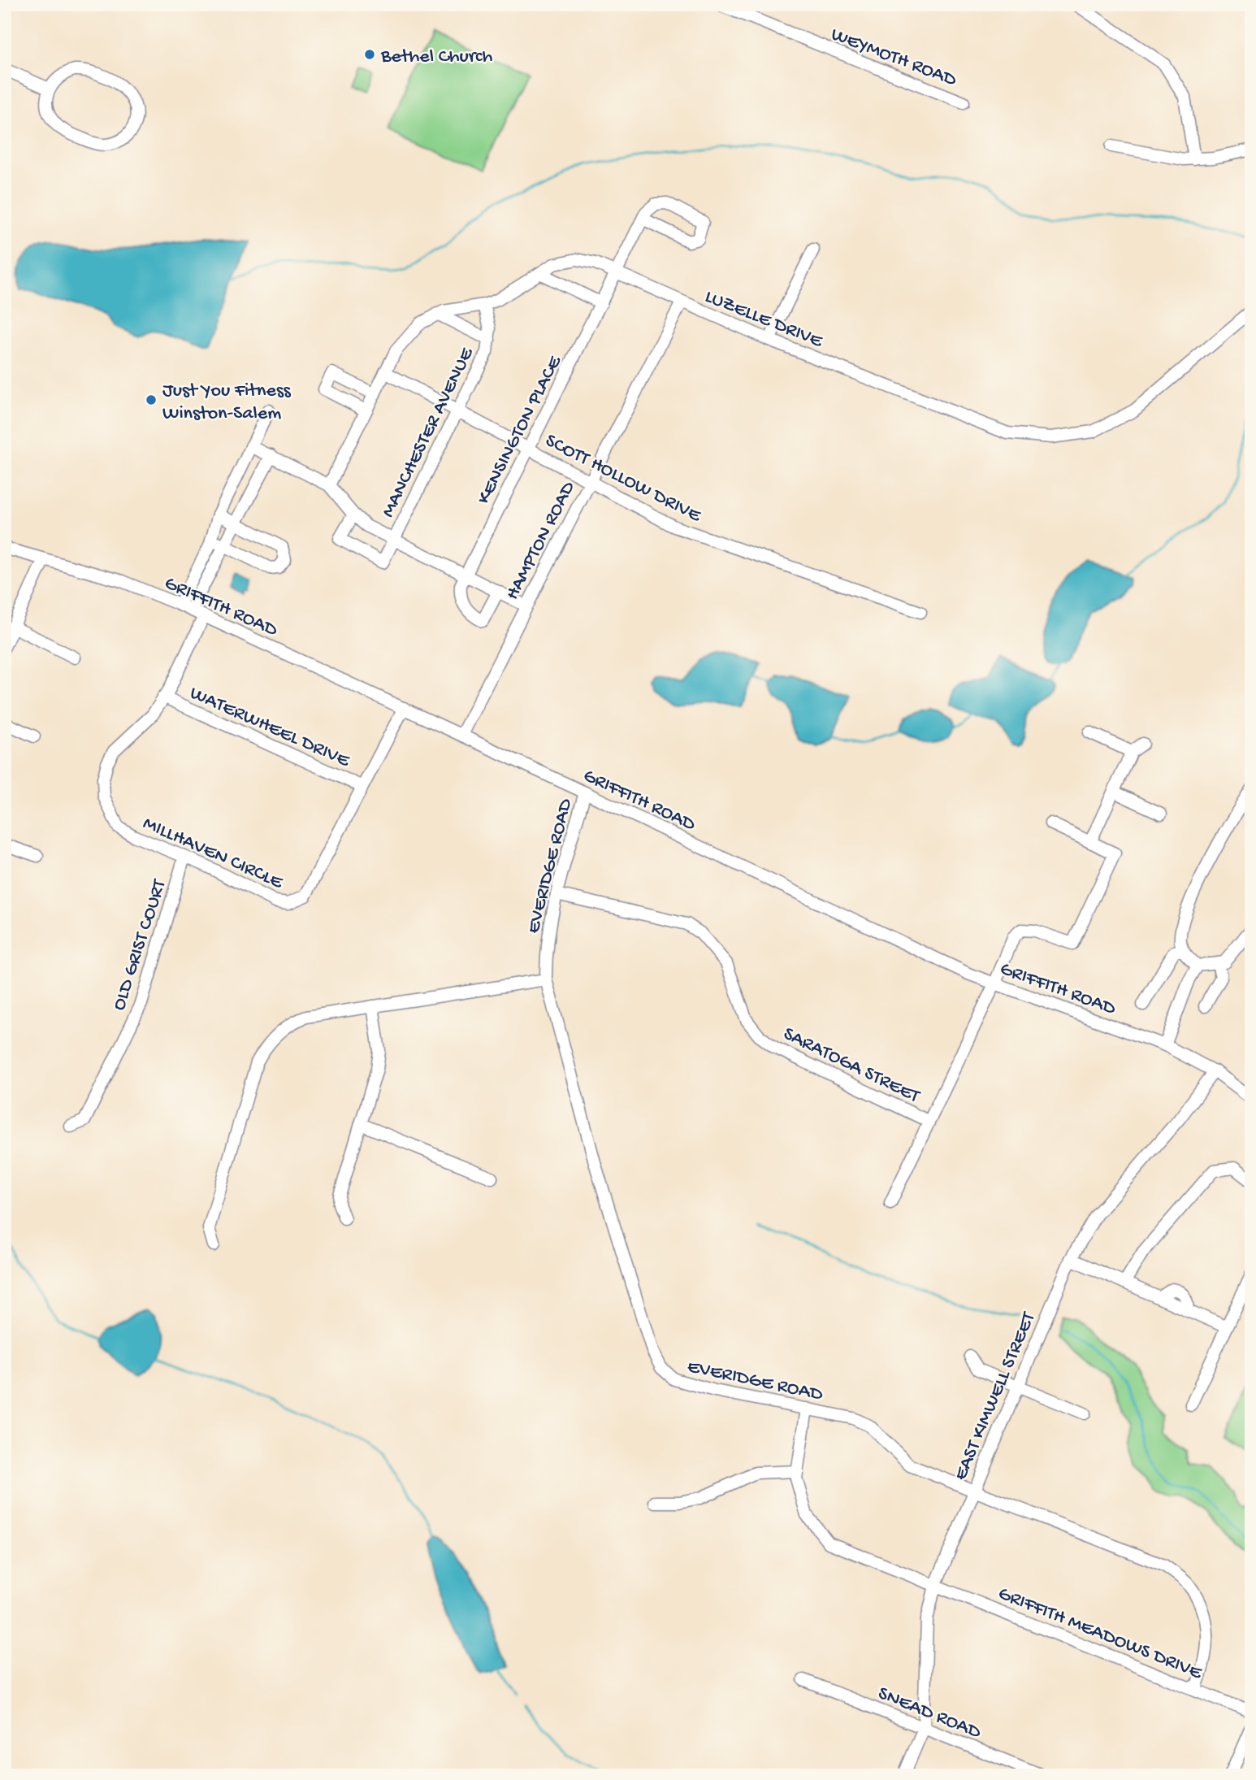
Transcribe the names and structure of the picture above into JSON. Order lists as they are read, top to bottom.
{
  "streets": {
    "street": [
      "WEYMOTH ROAD",
      "LUZELLE DRIVE",
      "KENSINGTON PLACE",
      "MANCHESTER AVENUE",
      "SCOTT HOLLOW DRIVE",
      "HAMPTON ROAD",
      "GRIFFITH ROAD",
      "WATERWHEEL DRIVE",
      "MILLHAVEN CIRCLE",
      "EVERIDGE ROAD",
      "OLD GRIST COURT",
      "SARATOGA STREET",
      "EAST KIMWELL STREET",
      "GRIFFITH MEADOWS DRIVE",
      "SNEAD ROAD"
    ]
  },
  "crossings": [
    ["LUZELLE DRIVE", "KENSINGTON PLACE"],
    ["LUZELLE DRIVE", "MANCHESTER AVENUE"],
    ["LUZELLE DRIVE", "SCOTT HOLLOW DRIVE"],
    ["LUZELLE DRIVE", "HAMPTON ROAD"],
    ["KENSINGTON PLACE", "SCOTT HOLLOW DRIVE"],
    ["MANCHESTER AVENUE", "SCOTT HOLLOW DRIVE"],
    ["SCOTT HOLLOW DRIVE", "HAMPTON ROAD"],
    ["HAMPTON ROAD", "GRIFFITH ROAD"],
    ["GRIFFITH ROAD", "MILLHAVEN CIRCLE"],
    ["GRIFFITH ROAD", "EVERIDGE ROAD"],
    ["GRIFFITH ROAD", "EAST KIMWELL STREET"],
    ["WATERWHEEL DRIVE", "MILLHAVEN CIRCLE"],
    ["MILLHAVEN CIRCLE", "OLD GRIST COURT"],
    ["EVERIDGE ROAD", "SARATOGA STREET"],
    ["EVERIDGE ROAD", "EAST KIMWELL STREET"],
    ["EVERIDGE ROAD", "GRIFFITH MEADOWS DRIVE"],
    ["EAST KIMWELL STREET", "GRIFFITH MEADOWS DRIVE"],
    ["EAST KIMWELL STREET", "SNEAD ROAD"]
  ],
  "places": ["Bethel Church", "Just You Fitness Winston-Salem"]
}
